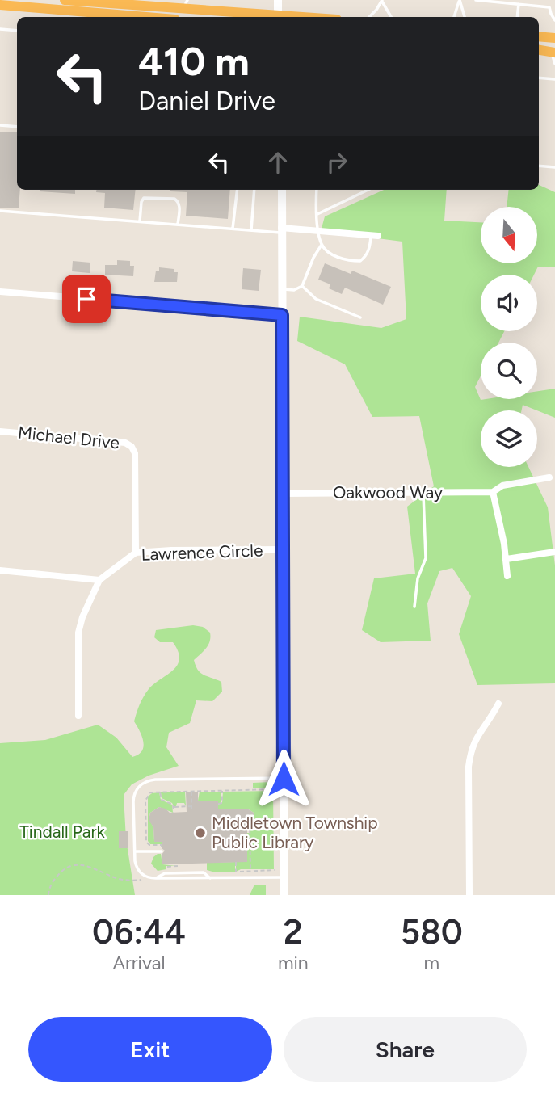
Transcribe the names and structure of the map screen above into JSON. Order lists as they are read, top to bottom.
{
  "streets": {
    "street": ["Michael Drive", "Oakwood Way", "Lawrence Circle"]
  },
  "crossings": [
    ["Michael Drive", "Lawrence Circle"]
  ],
  "parks": ["Tindall Park"],
  "places": ["Middletown Township Public Library"],
  "north": "bottom",
  "page": {
    "turn": ["410 m", "Daniel Drive"],
    "eta": [
      "06:44",
      "Arrival",
      "2",
      "min",
      "580",
      "m"
    ],
    "buttons": ["Exit", "Share"]
  }
}
